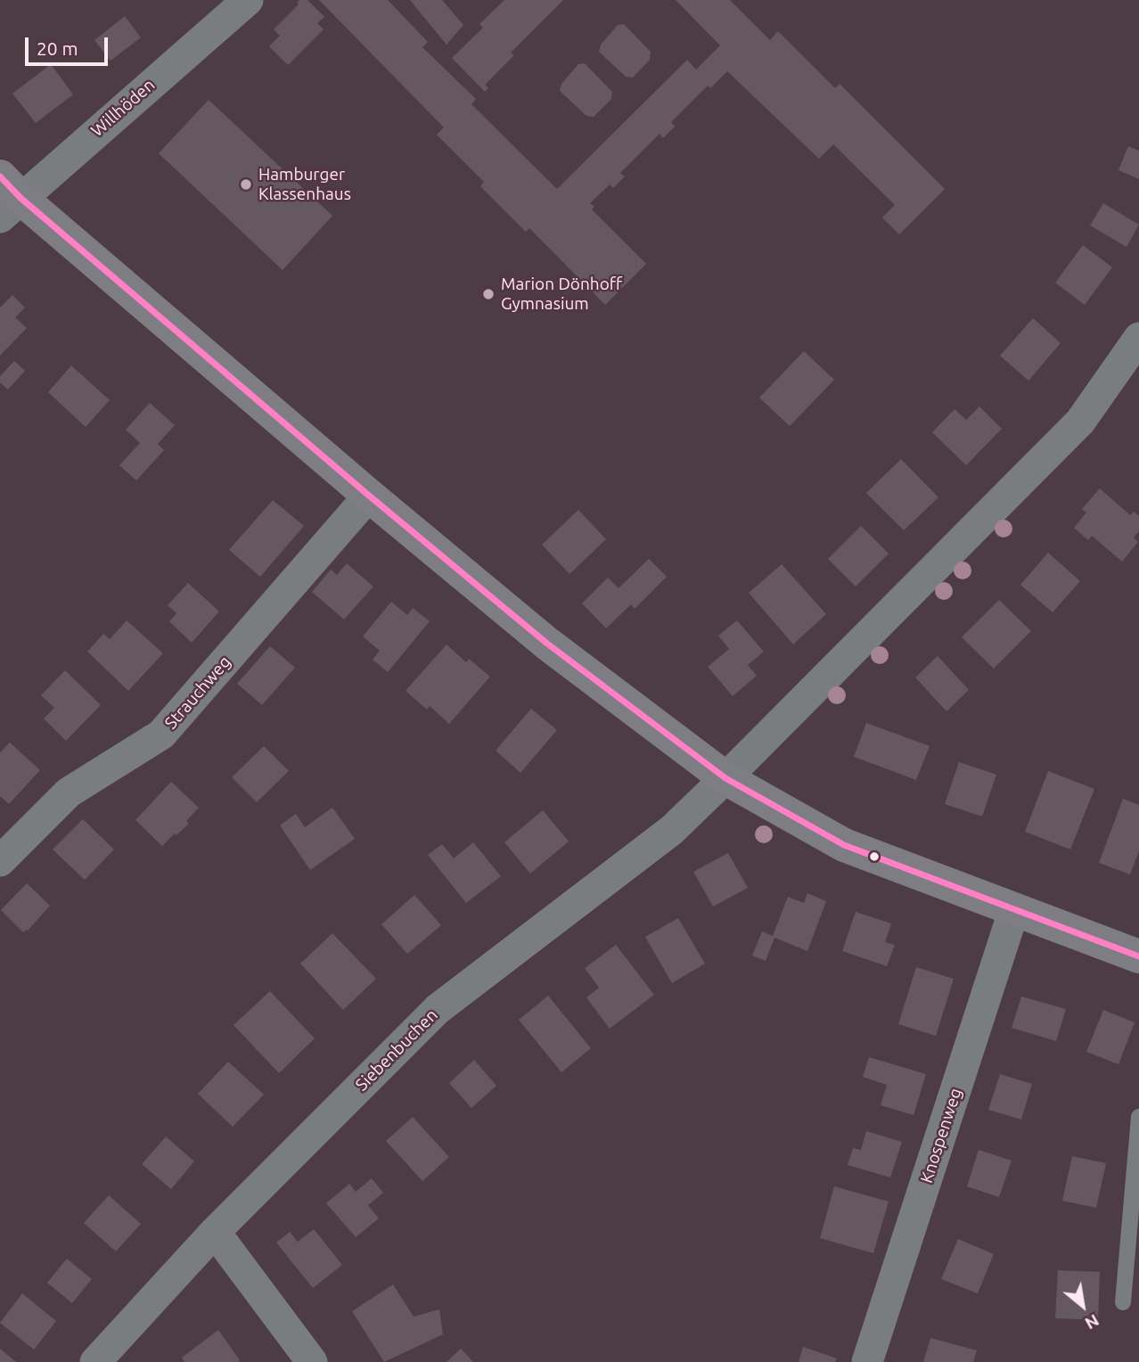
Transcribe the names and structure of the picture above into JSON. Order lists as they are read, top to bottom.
{
  "streets": {
    "street": [
      "Willhöden",
      "Strauchweg",
      "Siebenbuchen",
      "Knospenweg"
    ]
  },
  "places": ["Hamburger Klassenhaus", "Marion Dönhoff Gymnasium"],
  "scale_bar": "20 m",
  "north": "bottom right"
}
